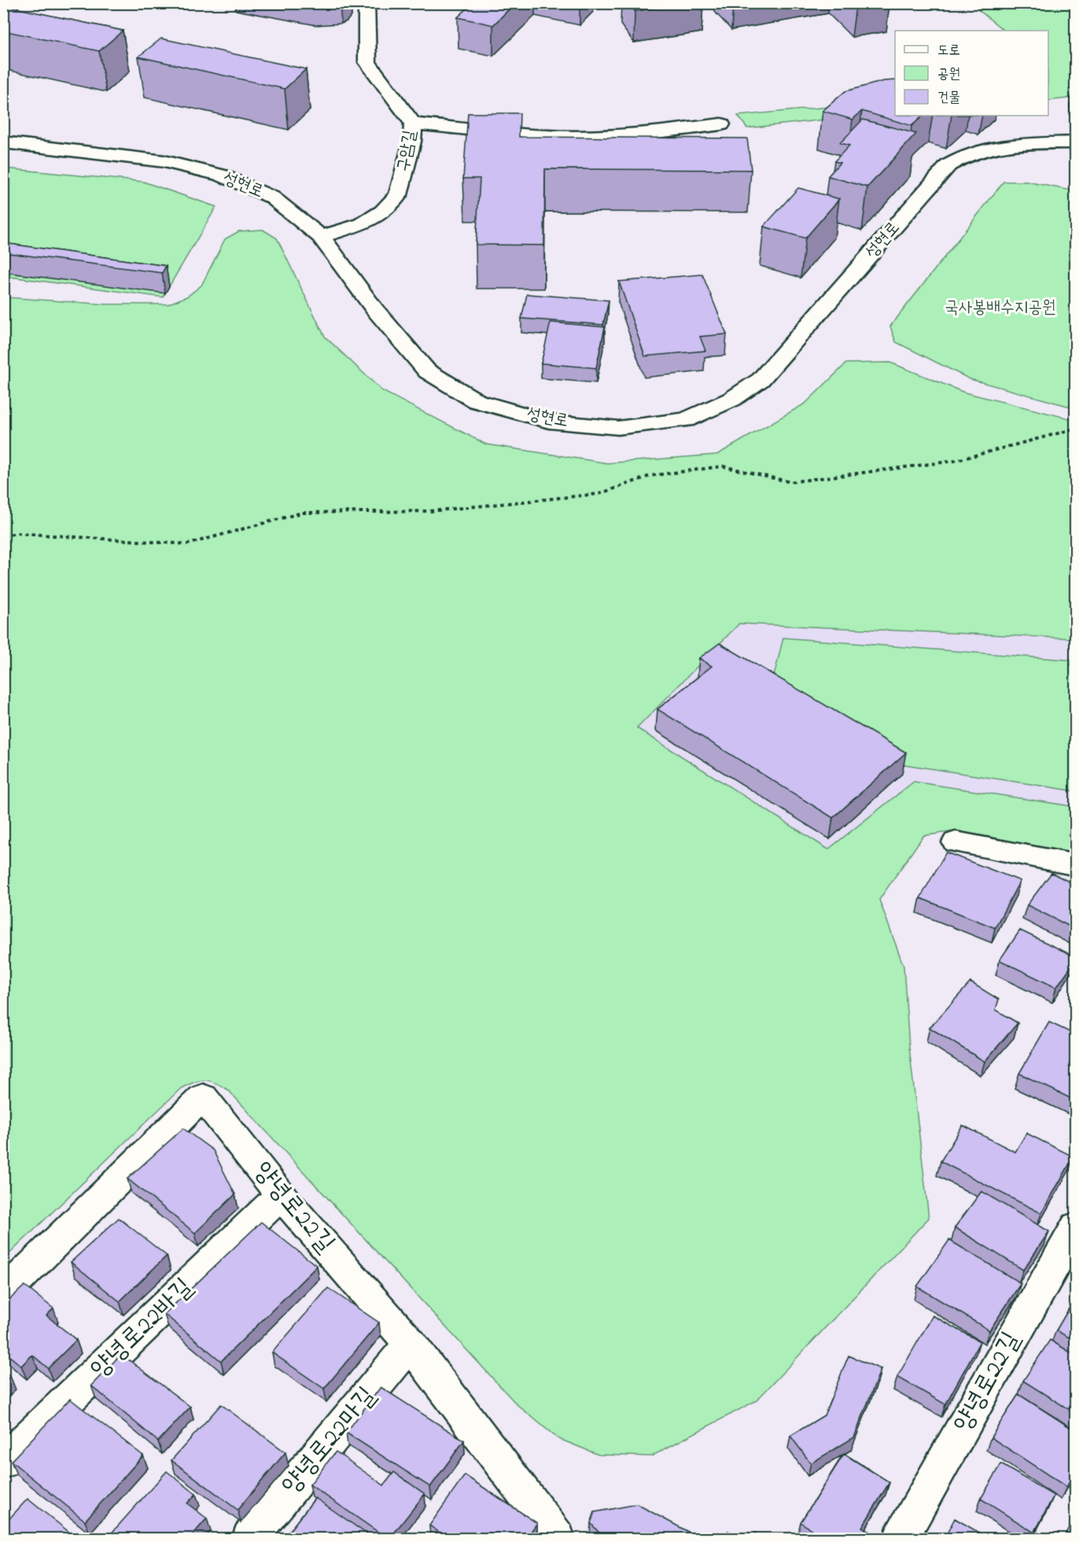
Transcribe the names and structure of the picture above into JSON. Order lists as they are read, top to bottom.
{
  "streets": {
    "street": [
      "구암길",
      "성현로",
      "양녕로22길",
      "양녕로22바길",
      "양녕로22마길"
    ]
  },
  "crossings": [
    ["구암길", "성현로"],
    ["양녕로22길", "양녕로22바길"],
    ["양녕로22길", "양녕로22마길"]
  ],
  "parks": ["국사봉배수지공원"],
  "legend": ["도로", "공원", "건물"]
}
